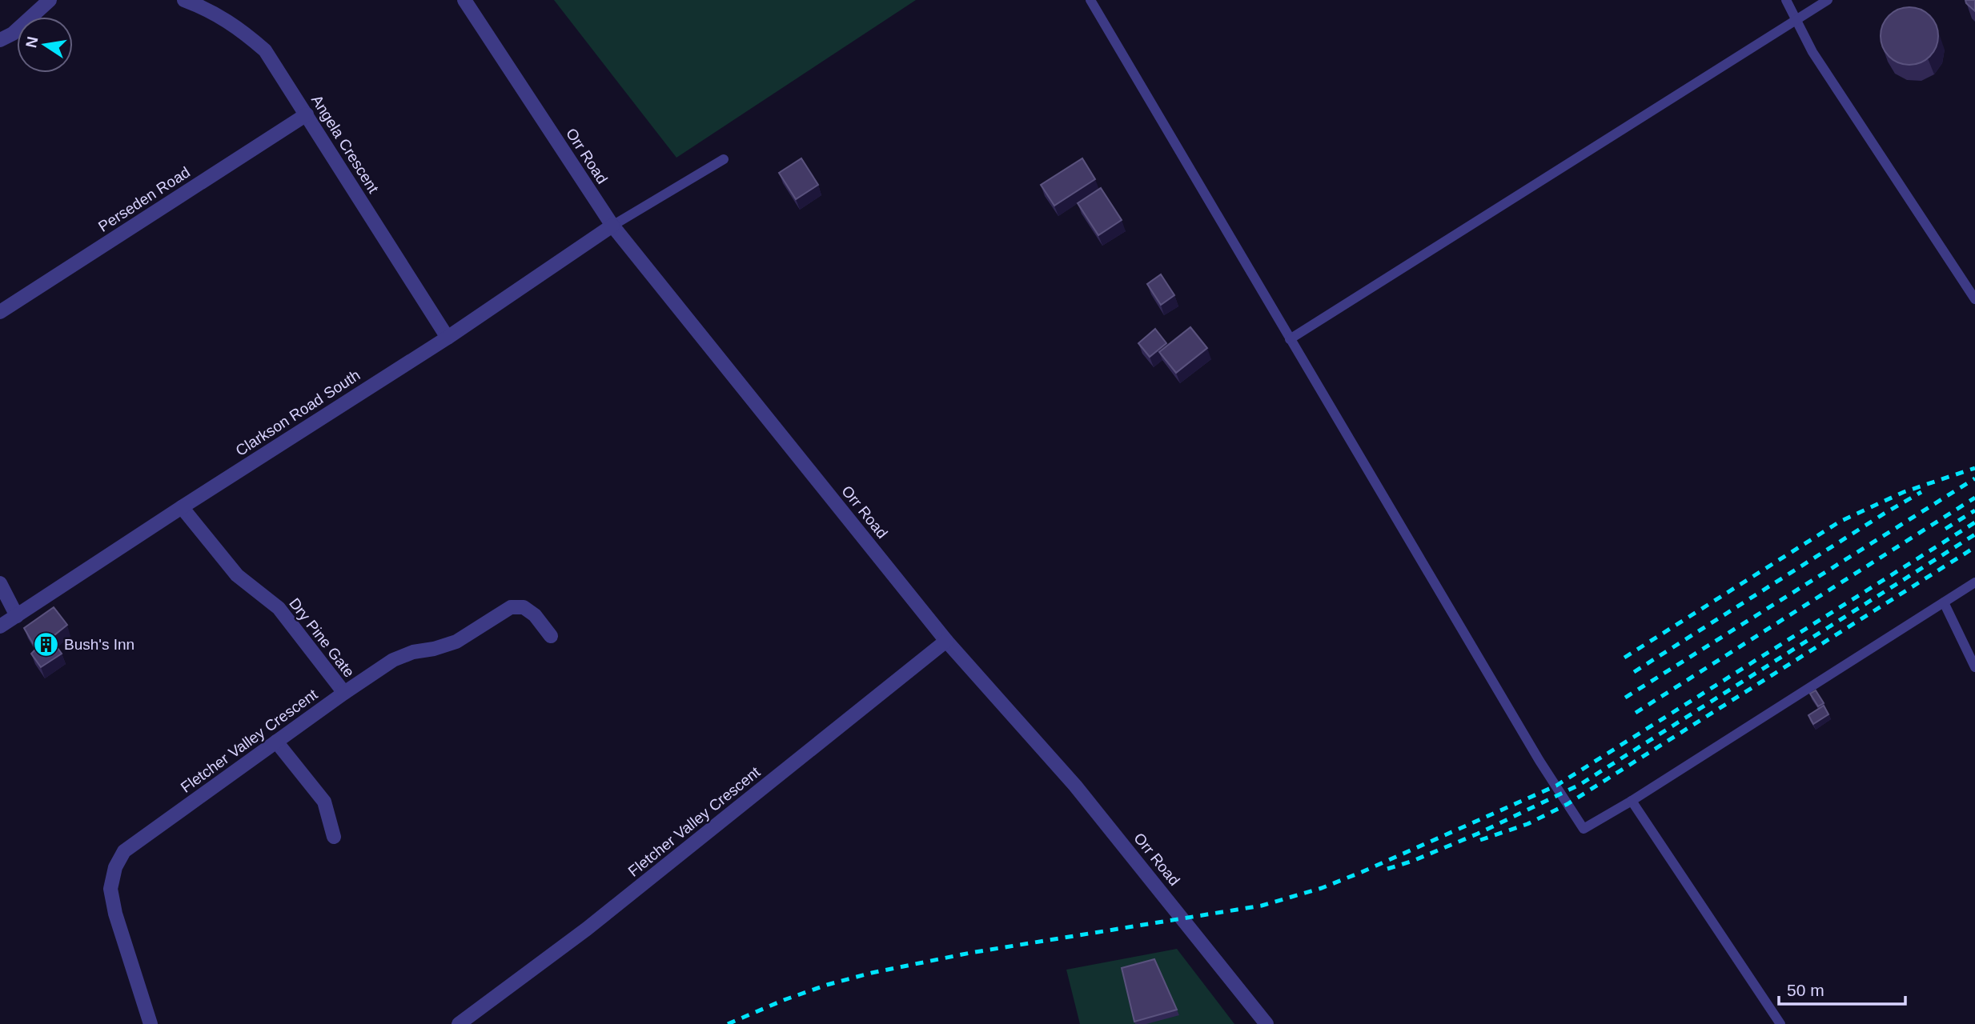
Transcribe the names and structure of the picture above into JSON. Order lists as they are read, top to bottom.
{
  "streets": {
    "street": [
      "Angela Crescent",
      "Orr Road",
      "Perseden Road",
      "Clarkson Road South",
      "Dry Pine Gate",
      "Fletcher Valley Crescent"
    ]
  },
  "crossings": [
    ["Angela Crescent", "Perseden Road"],
    ["Angela Crescent", "Clarkson Road South"],
    ["Orr Road", "Clarkson Road South"],
    ["Orr Road", "Fletcher Valley Crescent"],
    ["Clarkson Road South", "Dry Pine Gate"],
    ["Dry Pine Gate", "Fletcher Valley Crescent"]
  ],
  "places": {
    "building": ["Bush's Inn"]
  },
  "scale_bar": "50 m",
  "north": "left"
}
